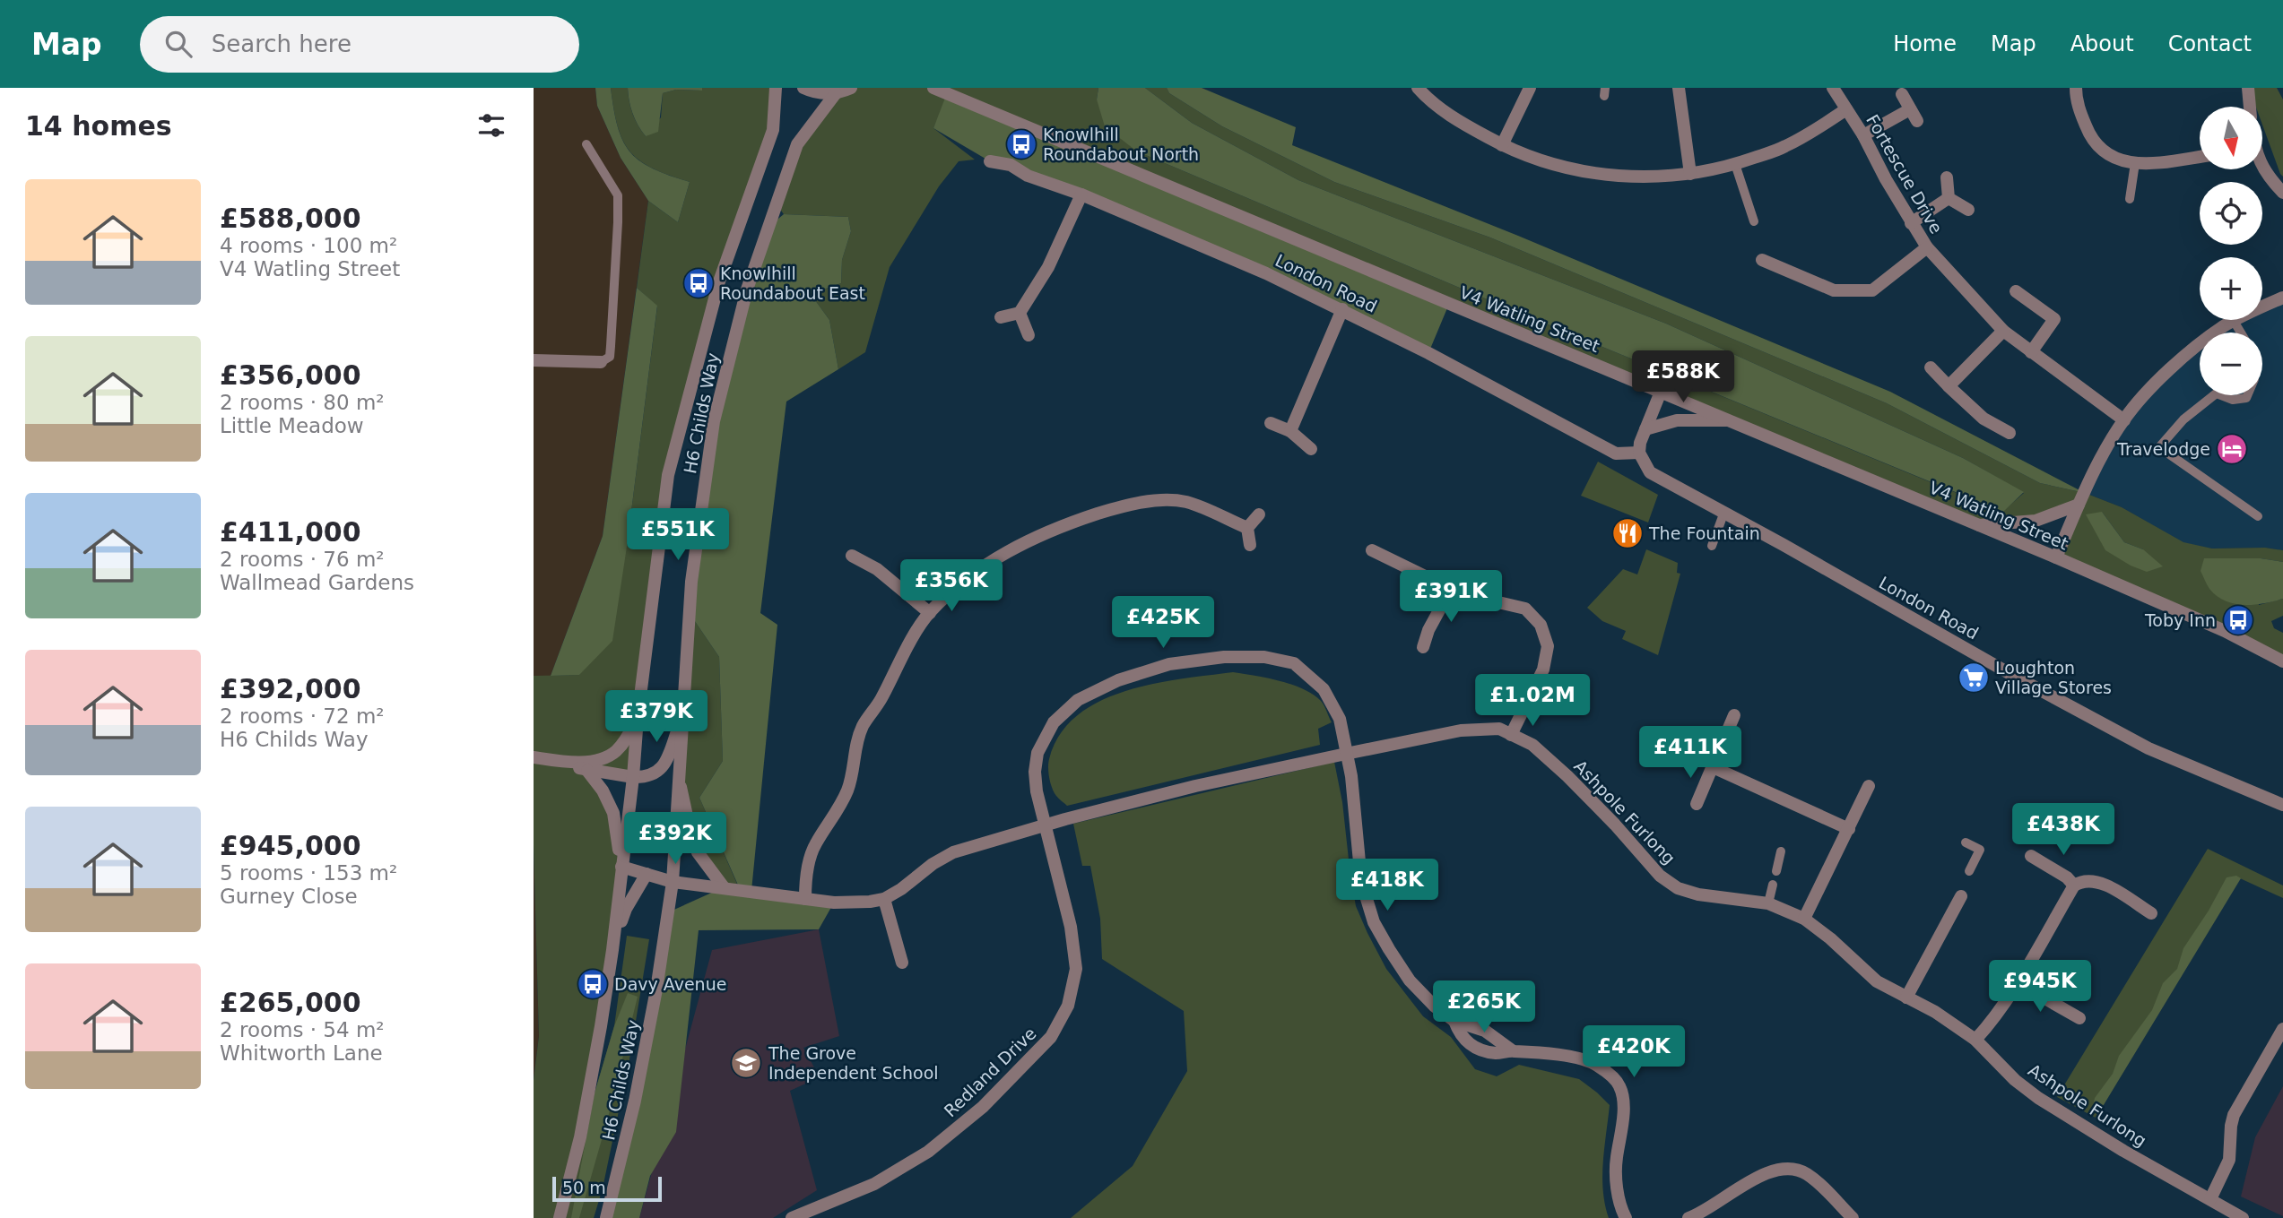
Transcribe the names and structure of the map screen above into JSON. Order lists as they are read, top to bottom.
{
  "streets": {
    "street": [
      "Fortescue Drive",
      "London Road",
      "V4 Watling Street",
      "H6 Childs Way",
      "Ashpole Furlong",
      "Redland Drive"
    ]
  },
  "crossings": [
    ["H6 Childs Way", "Ashpole Furlong"],
    ["Ashpole Furlong", "Redland Drive"]
  ],
  "places": {
    "bus stop": [
      "Knowlhill Roundabout North",
      "Knowlhill Roundabout East",
      "Toby Inn",
      "Davy Avenue"
    ],
    "hotel": ["Travelodge"],
    "restaurant": ["The Fountain"],
    "supermarket": ["Loughton Village Stores"],
    "school or university": ["The Grove Independent School"]
  },
  "scale_bar": "50 m",
  "north": "bottom",
  "page": {
    "header": "Map",
    "search": "Search here",
    "nav": [
      "Home",
      "Map",
      "About",
      "Contact"
    ],
    "heading": "14 homes",
    "map_buttons": ["+", "−"],
    "list": [
      {
        "name": "£588,000",
        "note": "4 rooms · 100 m² · V4 Watling Street"
      },
      {
        "name": "£356,000",
        "note": "2 rooms · 80 m² · Little Meadow"
      },
      {
        "name": "£411,000",
        "note": "2 rooms · 76 m² · Wallmead Gardens"
      },
      {
        "name": "£392,000",
        "note": "2 rooms · 72 m² · H6 Childs Way"
      },
      {
        "name": "£945,000",
        "note": "5 rooms · 153 m² · Gurney Close"
      },
      {
        "name": "£265,000",
        "note": "2 rooms · 54 m² · Whitworth Lane"
      }
    ],
    "price": [
      "£588K",
      "£551K",
      "£356K",
      "£391K",
      "£425K",
      "£1.02M",
      "£379K",
      "£411K",
      "£438K",
      "£392K",
      "£418K",
      "£945K",
      "£265K",
      "£420K"
    ],
    "scale": "50 m"
  }
}
